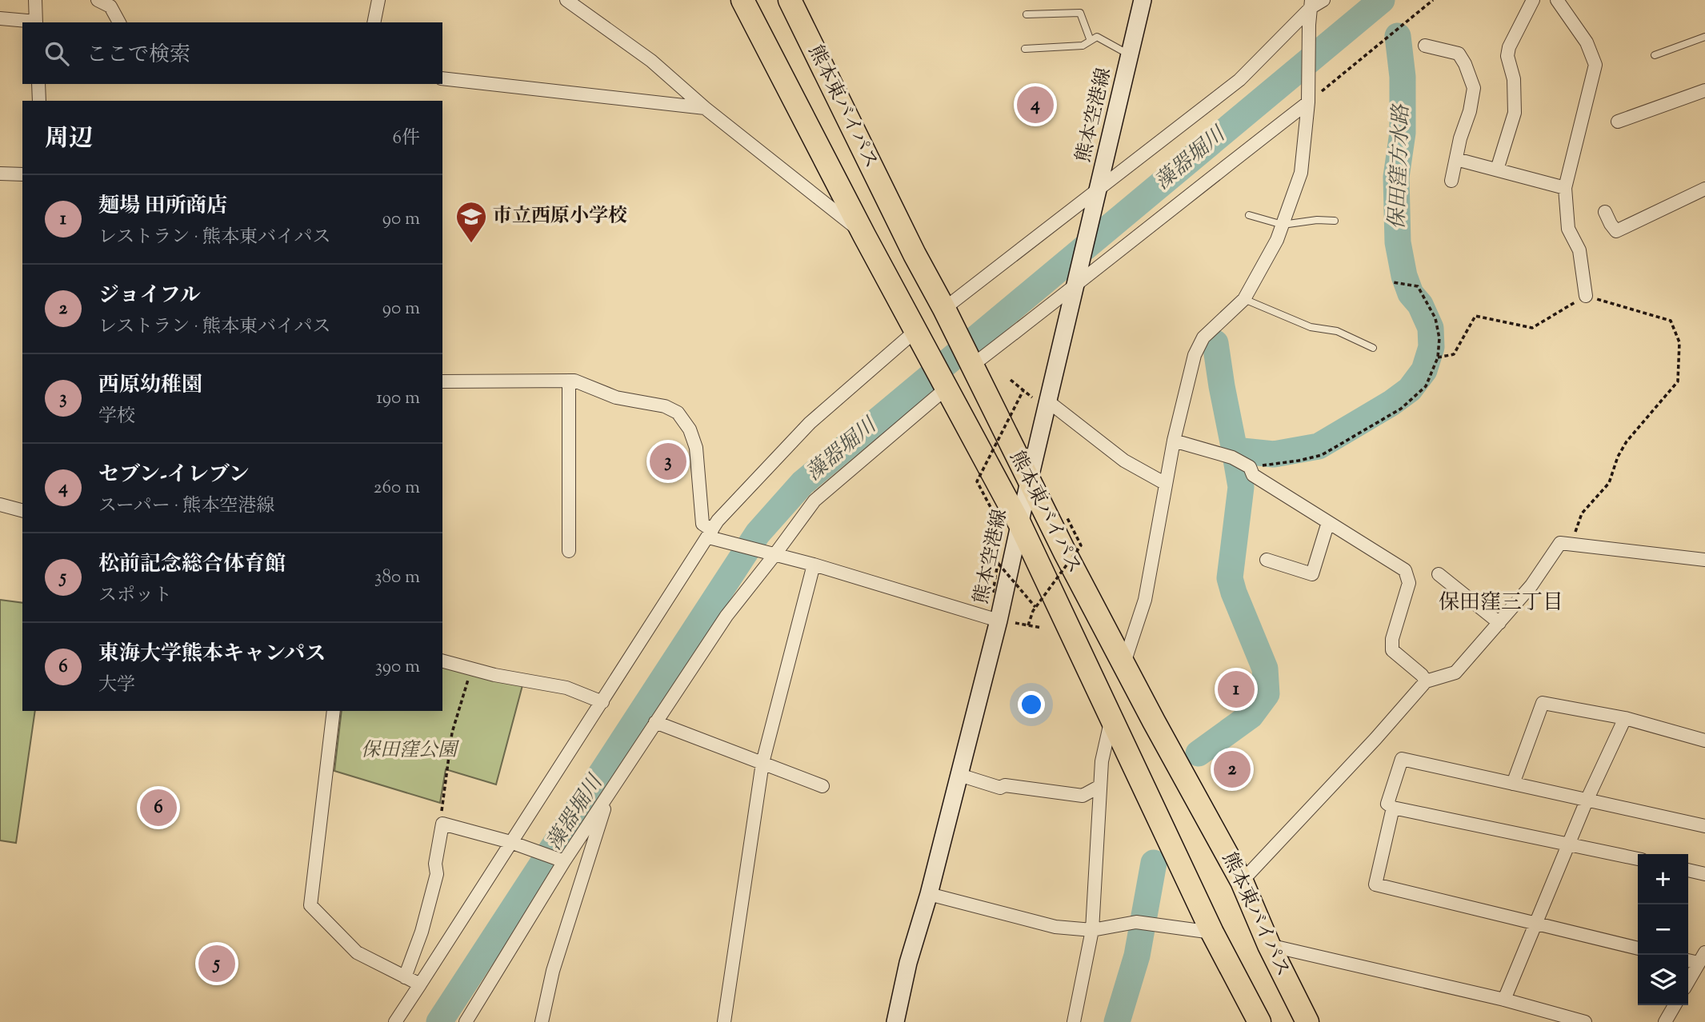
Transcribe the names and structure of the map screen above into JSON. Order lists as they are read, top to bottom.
{
  "streets": {
    "highway": ["熊本東バイパス"],
    "main road": ["熊本空港線"]
  },
  "crossings": [
    ["熊本東バイパス", "熊本空港線"]
  ],
  "districts": ["保田窪三丁目"],
  "water": ["藻器堀川", "保田窪方水路"],
  "parks": ["保田窪公園"],
  "places": {
    "school or university": ["市立西原小学校"]
  },
  "page": {
    "search": "ここで検索",
    "pins": [
      "4",
      "3",
      "1",
      "2",
      "6",
      "5"
    ],
    "heading": ["周辺", "6件"],
    "list": [
      {
        "mark": "1",
        "name": "麺場 田所商店",
        "note": "レストラン · 熊本東バイパス",
        "value": "90 m"
      },
      {
        "mark": "2",
        "name": "ジョイフル",
        "note": "レストラン · 熊本東バイパス",
        "value": "90 m"
      },
      {
        "mark": "3",
        "name": "西原幼稚園",
        "note": "学校",
        "value": "190 m"
      },
      {
        "mark": "4",
        "name": "セブン-イレブン",
        "note": "スーパー · 熊本空港線",
        "value": "260 m"
      },
      {
        "mark": "5",
        "name": "松前記念総合体育館",
        "note": "スポット",
        "value": "380 m"
      },
      {
        "mark": "6",
        "name": "東海大学熊本キャンパス",
        "note": "大学",
        "value": "390 m"
      }
    ],
    "map_buttons": ["+", "−"]
  }
}
